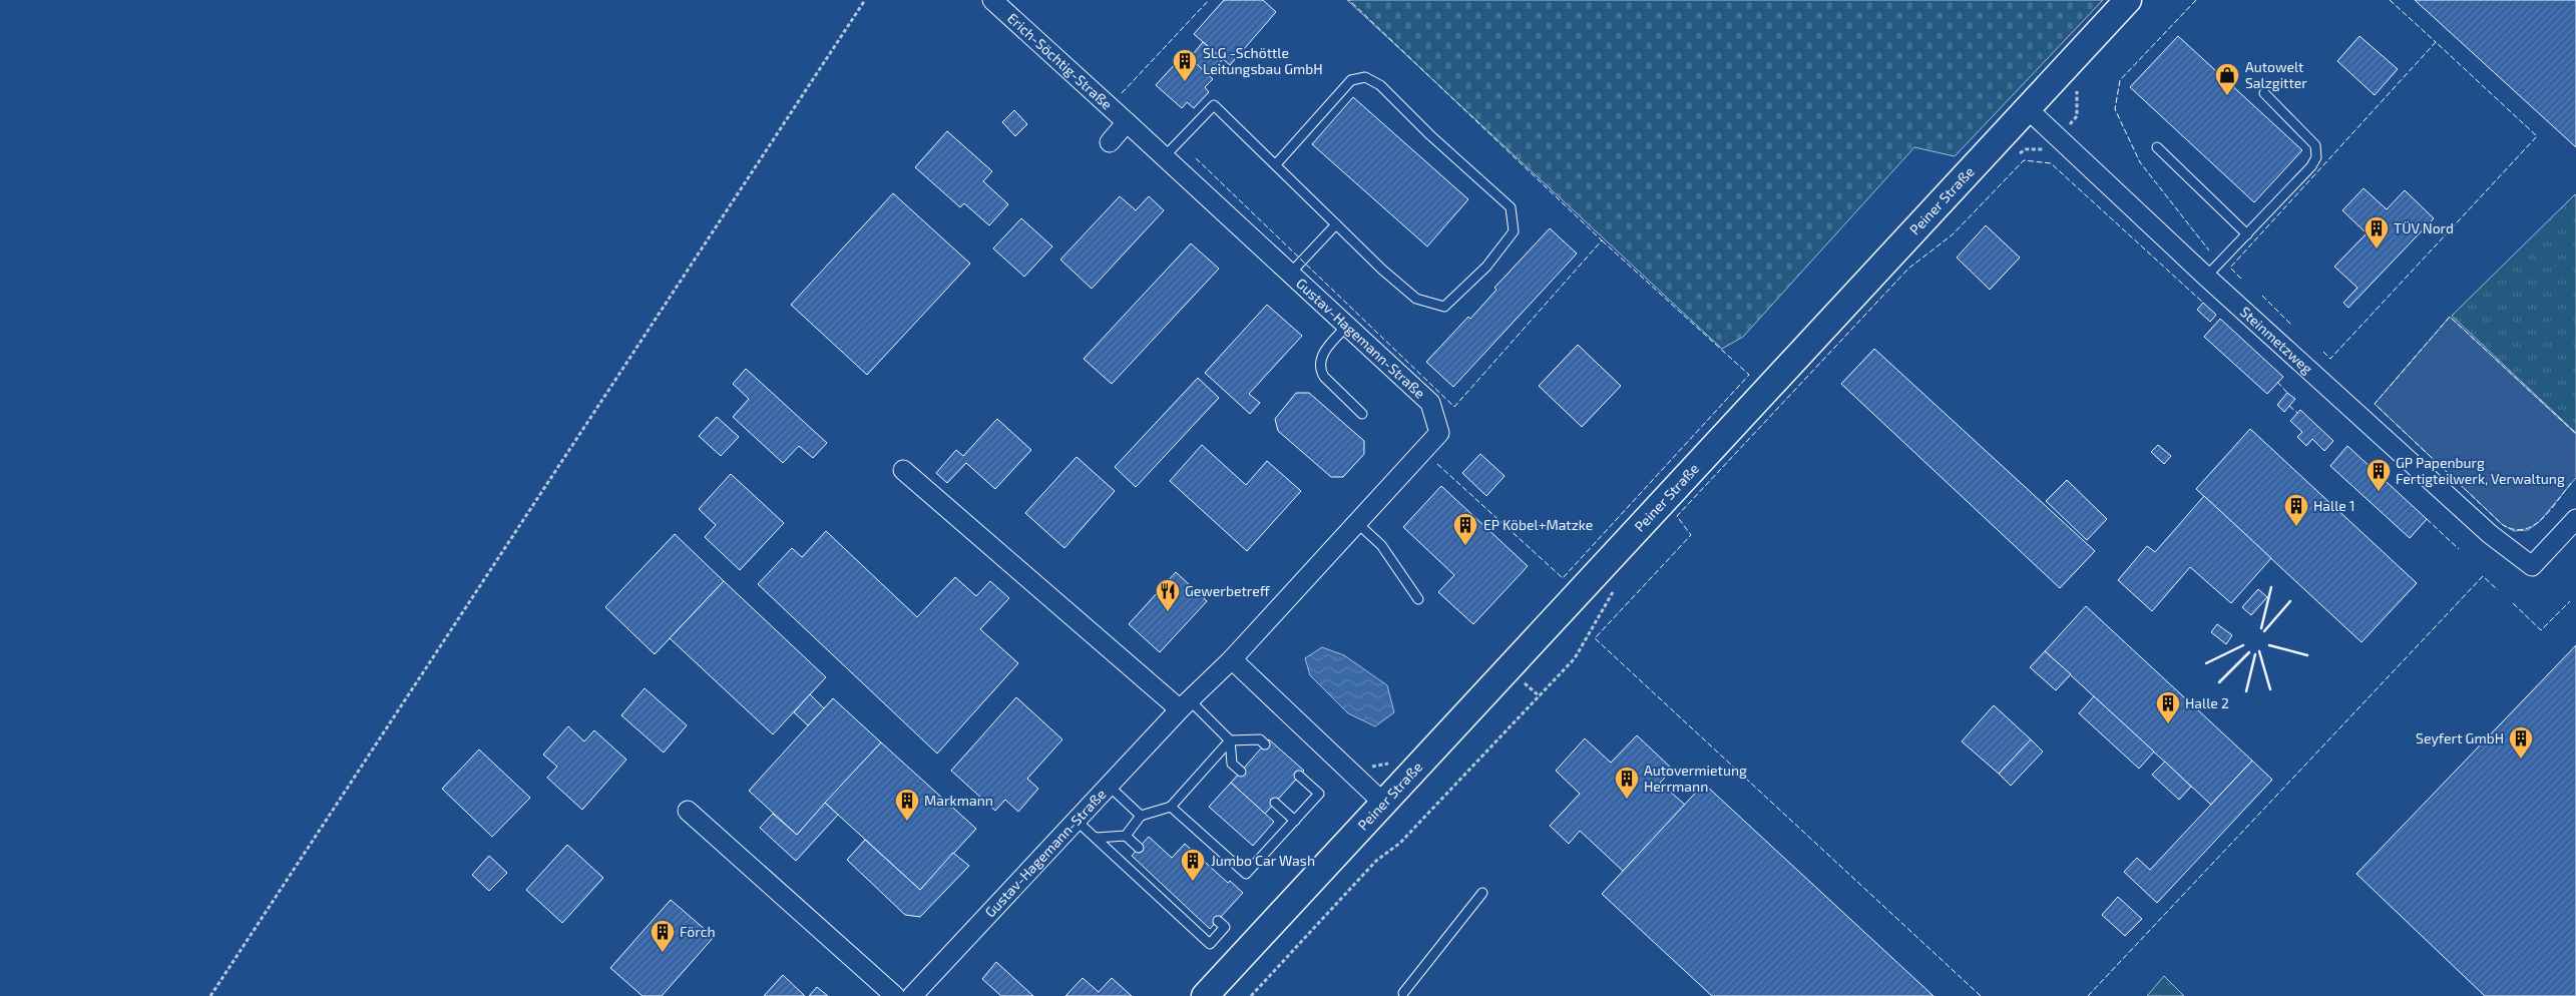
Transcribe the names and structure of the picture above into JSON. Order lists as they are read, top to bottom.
{
  "streets": {
    "main road": ["Peiner Straße"],
    "street": ["Erich-Söchtig-Straße", "Gustav-Hagemann-Straße", "Steinmetzweg"]
  },
  "crossings": [
    ["Erich-Söchtig-Straße", "Gustav-Hagemann-Straße"],
    ["Peiner Straße", "Steinmetzweg"]
  ],
  "places": {
    "building": [
      "SLG -Schöttle Leitungsbau GmbH",
      "TÜV Nord",
      "GP Papenburg Fertigteilwerk, Verwaltung",
      "Halle 1",
      "EP Köbel+Matzke",
      "Halle 2",
      "Seyfert GmbH",
      "Autovermietung Herrmann",
      "Markmann",
      "Jumbo Car Wash",
      "Förch"
    ],
    "shop": ["Autowelt Salzgitter"],
    "restaurant": ["Gewerbetreff"]
  }
}
